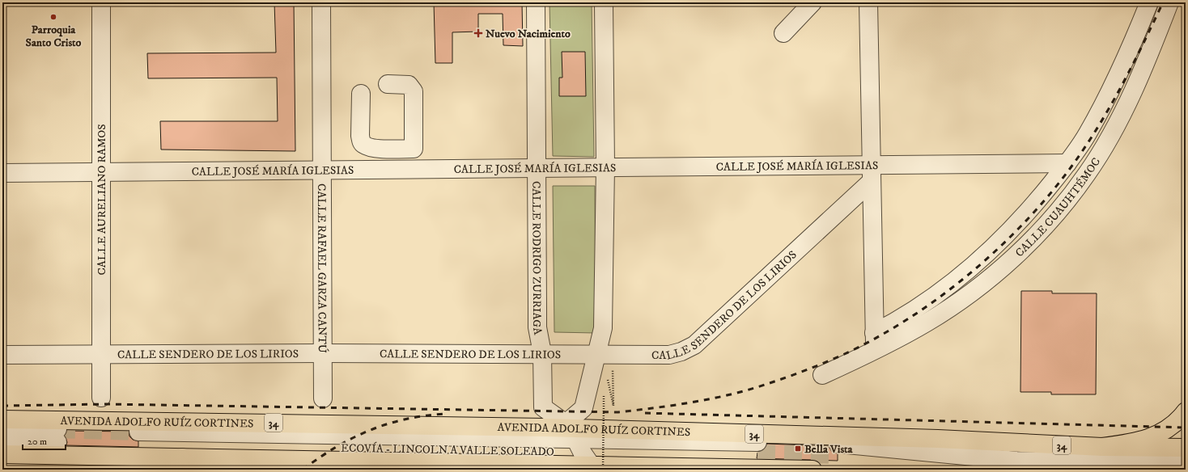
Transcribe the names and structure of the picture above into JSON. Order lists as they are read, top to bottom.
{
  "streets": {
    "main road": ["AVENIDA ADOLFO RUÍZ CORTINES", "34"],
    "street": [
      "CALLE JOSÉ MARÍA IGLESIAS",
      "CALLE AURELIANO RAMOS",
      "CALLE CUAUHTÉMOC",
      "CALLE RODRIGO ZURRIAGA",
      "CALLE RAFAEL GARZA CANTÚ",
      "CALLE SENDERO DE LOS LIRIOS"
    ]
  },
  "crossings": [
    ["CALLE JOSÉ MARÍA IGLESIAS", "CALLE AURELIANO RAMOS"],
    ["CALLE JOSÉ MARÍA IGLESIAS", "CALLE CUAUHTÉMOC"],
    ["CALLE JOSÉ MARÍA IGLESIAS", "CALLE RODRIGO ZURRIAGA"],
    ["CALLE JOSÉ MARÍA IGLESIAS", "CALLE RAFAEL GARZA CANTÚ"],
    ["CALLE JOSÉ MARÍA IGLESIAS", "CALLE SENDERO DE LOS LIRIOS"],
    ["CALLE AURELIANO RAMOS", "CALLE SENDERO DE LOS LIRIOS"],
    ["CALLE RODRIGO ZURRIAGA", "CALLE SENDERO DE LOS LIRIOS"],
    ["CALLE RODRIGO ZURRIAGA", "AVENIDA ADOLFO RUÍZ CORTINES"],
    ["CALLE RAFAEL GARZA CANTÚ", "CALLE SENDERO DE LOS LIRIOS"]
  ],
  "places": {
    "other": ["Parroquia Santo Cristo"],
    "health": ["Nuevo Nacimiento"],
    "transit": ["Bella Vista"]
  },
  "scale_bar": "20 m"
}
